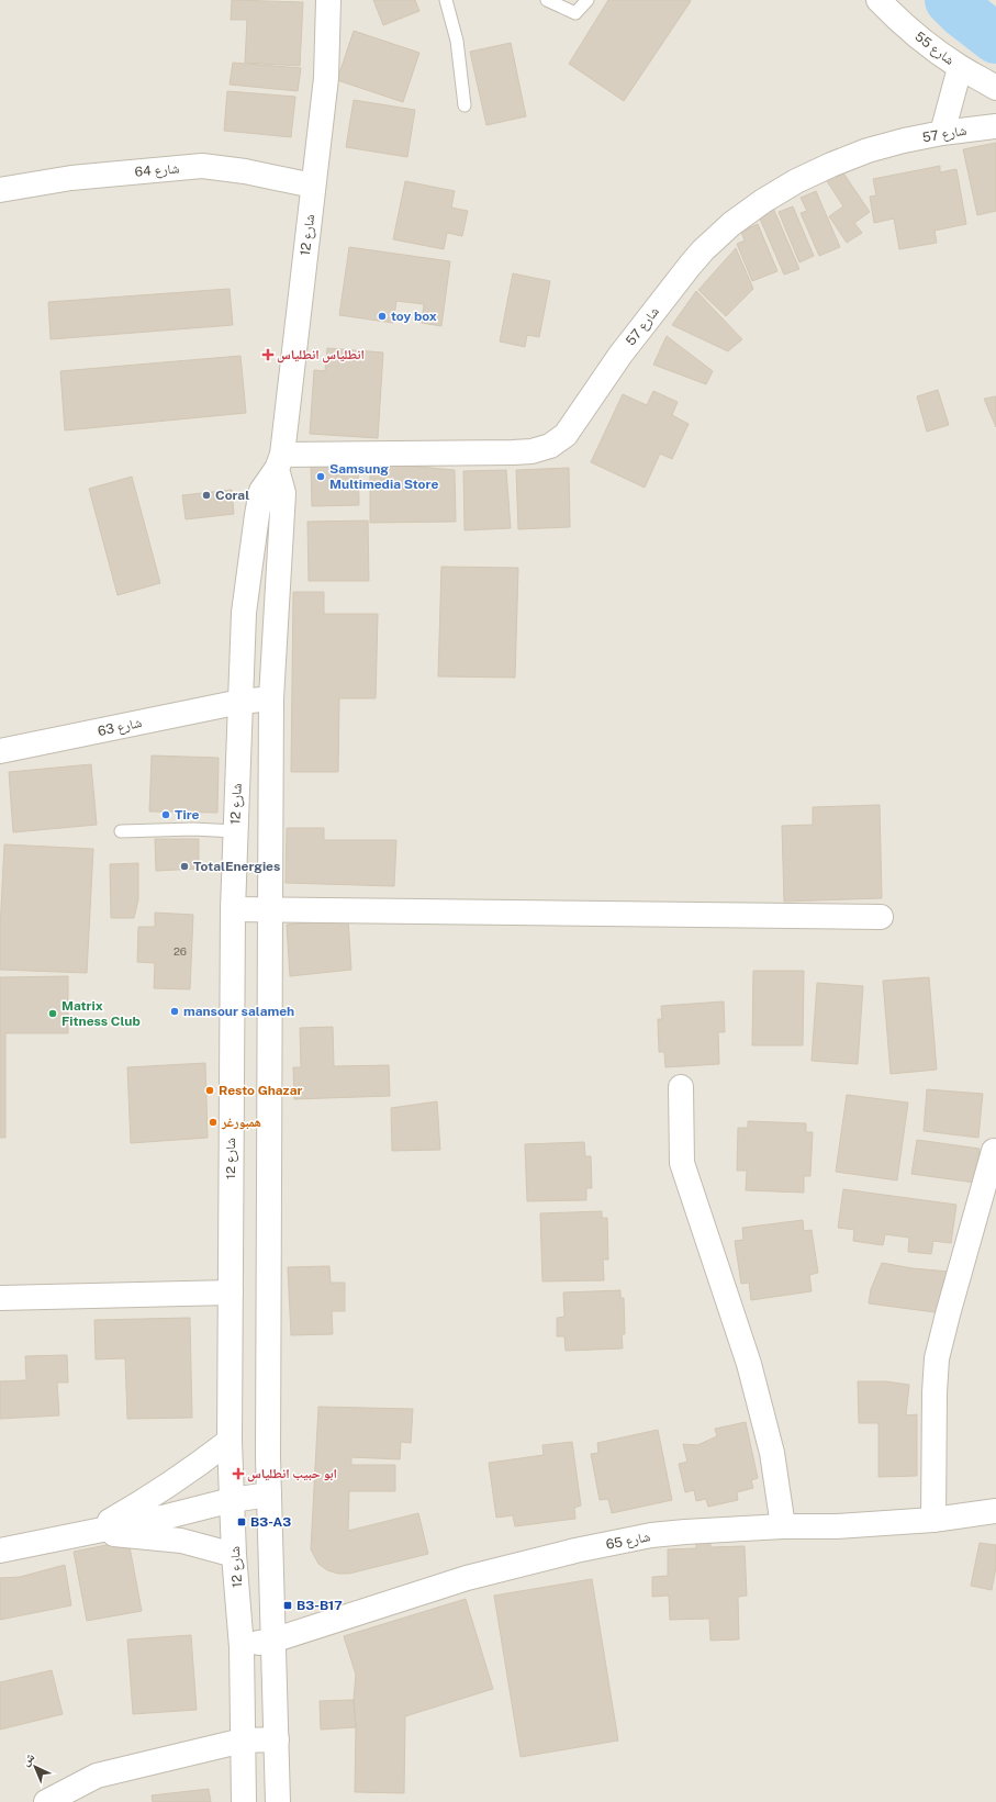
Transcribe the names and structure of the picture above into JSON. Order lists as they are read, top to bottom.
{
  "streets": {
    "street": [
      "شارع 55",
      "شارع 57",
      "شارع 64",
      "شارع 12",
      "شارع 63",
      "شارع 65"
    ]
  },
  "crossings": [
    ["شارع 57", "شارع 12"],
    ["شارع 64", "شارع 12"],
    ["شارع 12", "شارع 63"],
    ["شارع 12", "شارع 65"]
  ],
  "places": {
    "other": [
      "toy box",
      "Samsung Multimedia Store",
      "Coral",
      "Tire",
      "TotalEnergies",
      "mansour salameh",
      "Matrix Fitness Club",
      "Resto Ghazar",
      "همبورغر"
    ],
    "health": ["انطلياس انطلياس", "ابو حبيب انطلياس"],
    "transit": ["B3-A3", "B3-B17"]
  },
  "house_numbers": ["26"],
  "north": "top left"
}
